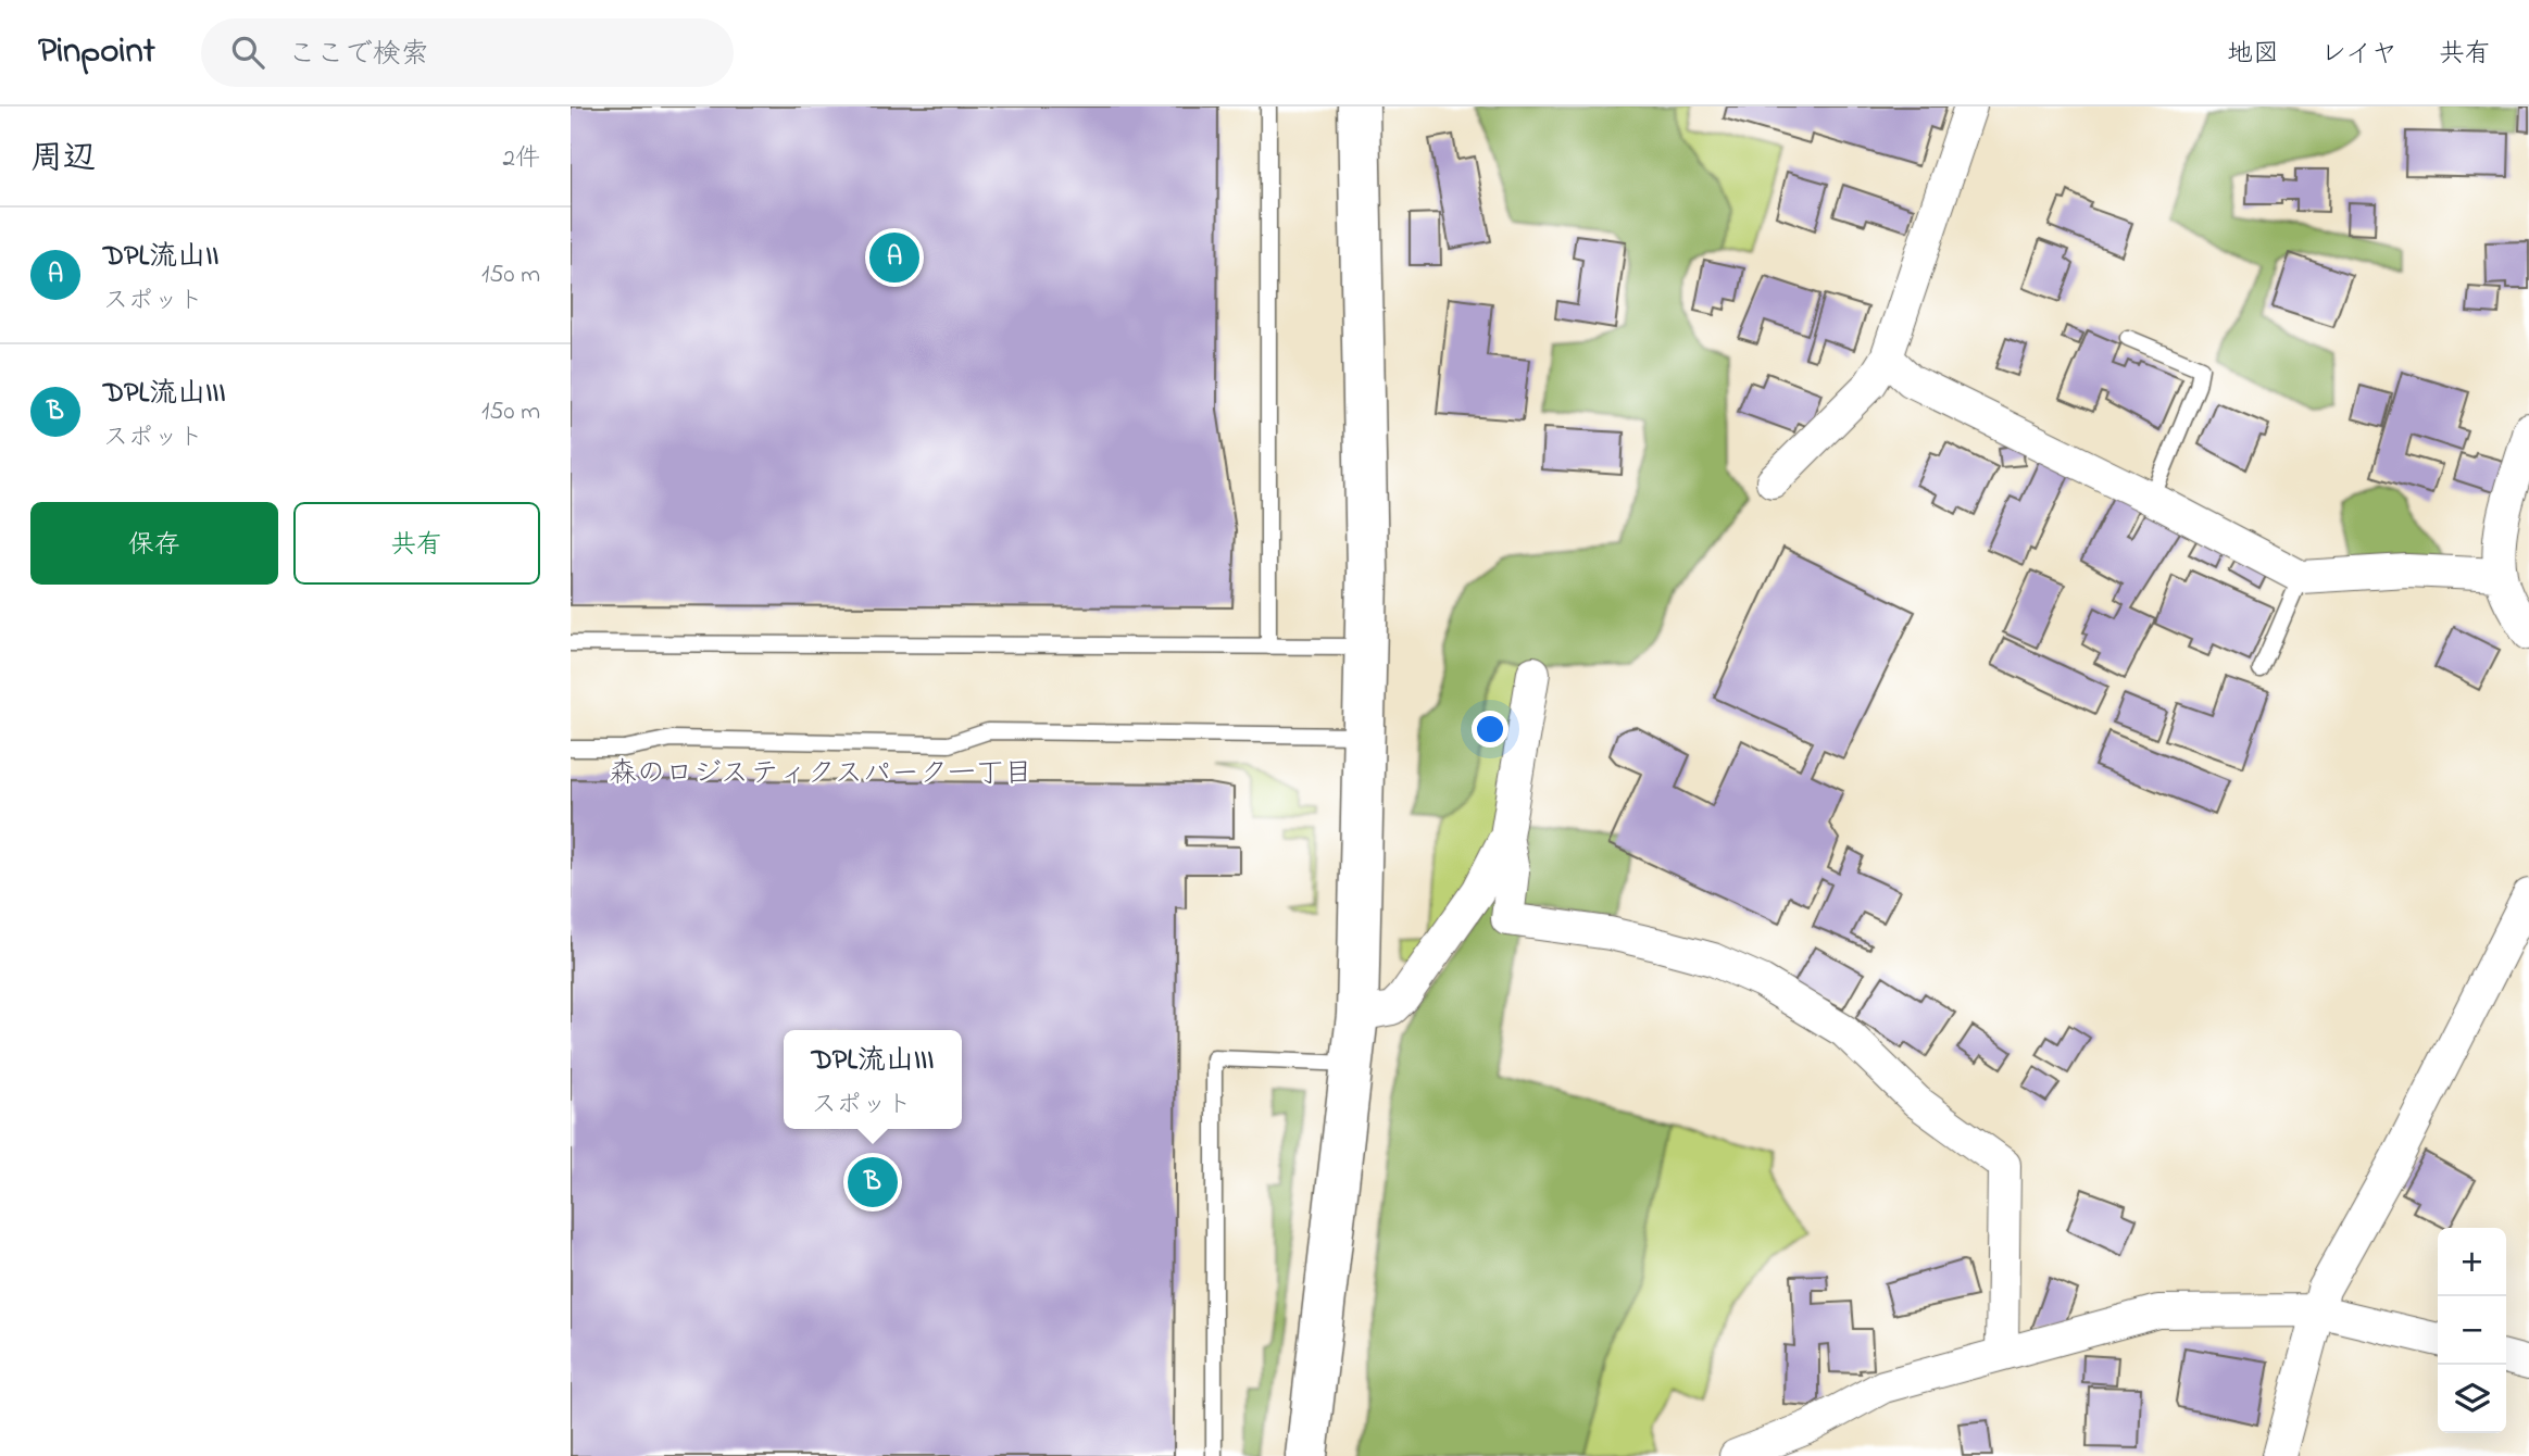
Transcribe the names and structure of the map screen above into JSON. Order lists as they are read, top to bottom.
{
  "districts": ["森のロジスティクスパーク一丁目"],
  "page": {
    "header": "Pinpoint",
    "search": "ここで検索",
    "nav": ["地図", "レイヤ", "共有"],
    "heading": ["周辺", "2件"],
    "list": [
      {
        "mark": "A",
        "name": "DPL流山II",
        "note": "スポット",
        "value": "150 m"
      },
      {
        "mark": "B",
        "name": "DPL流山III",
        "note": "スポット",
        "value": "150 m"
      }
    ],
    "pins": ["A", "B"],
    "buttons": ["保存", "共有"],
    "popup": ["DPL流山III", "スポット"],
    "map_buttons": ["+", "−"]
  }
}
